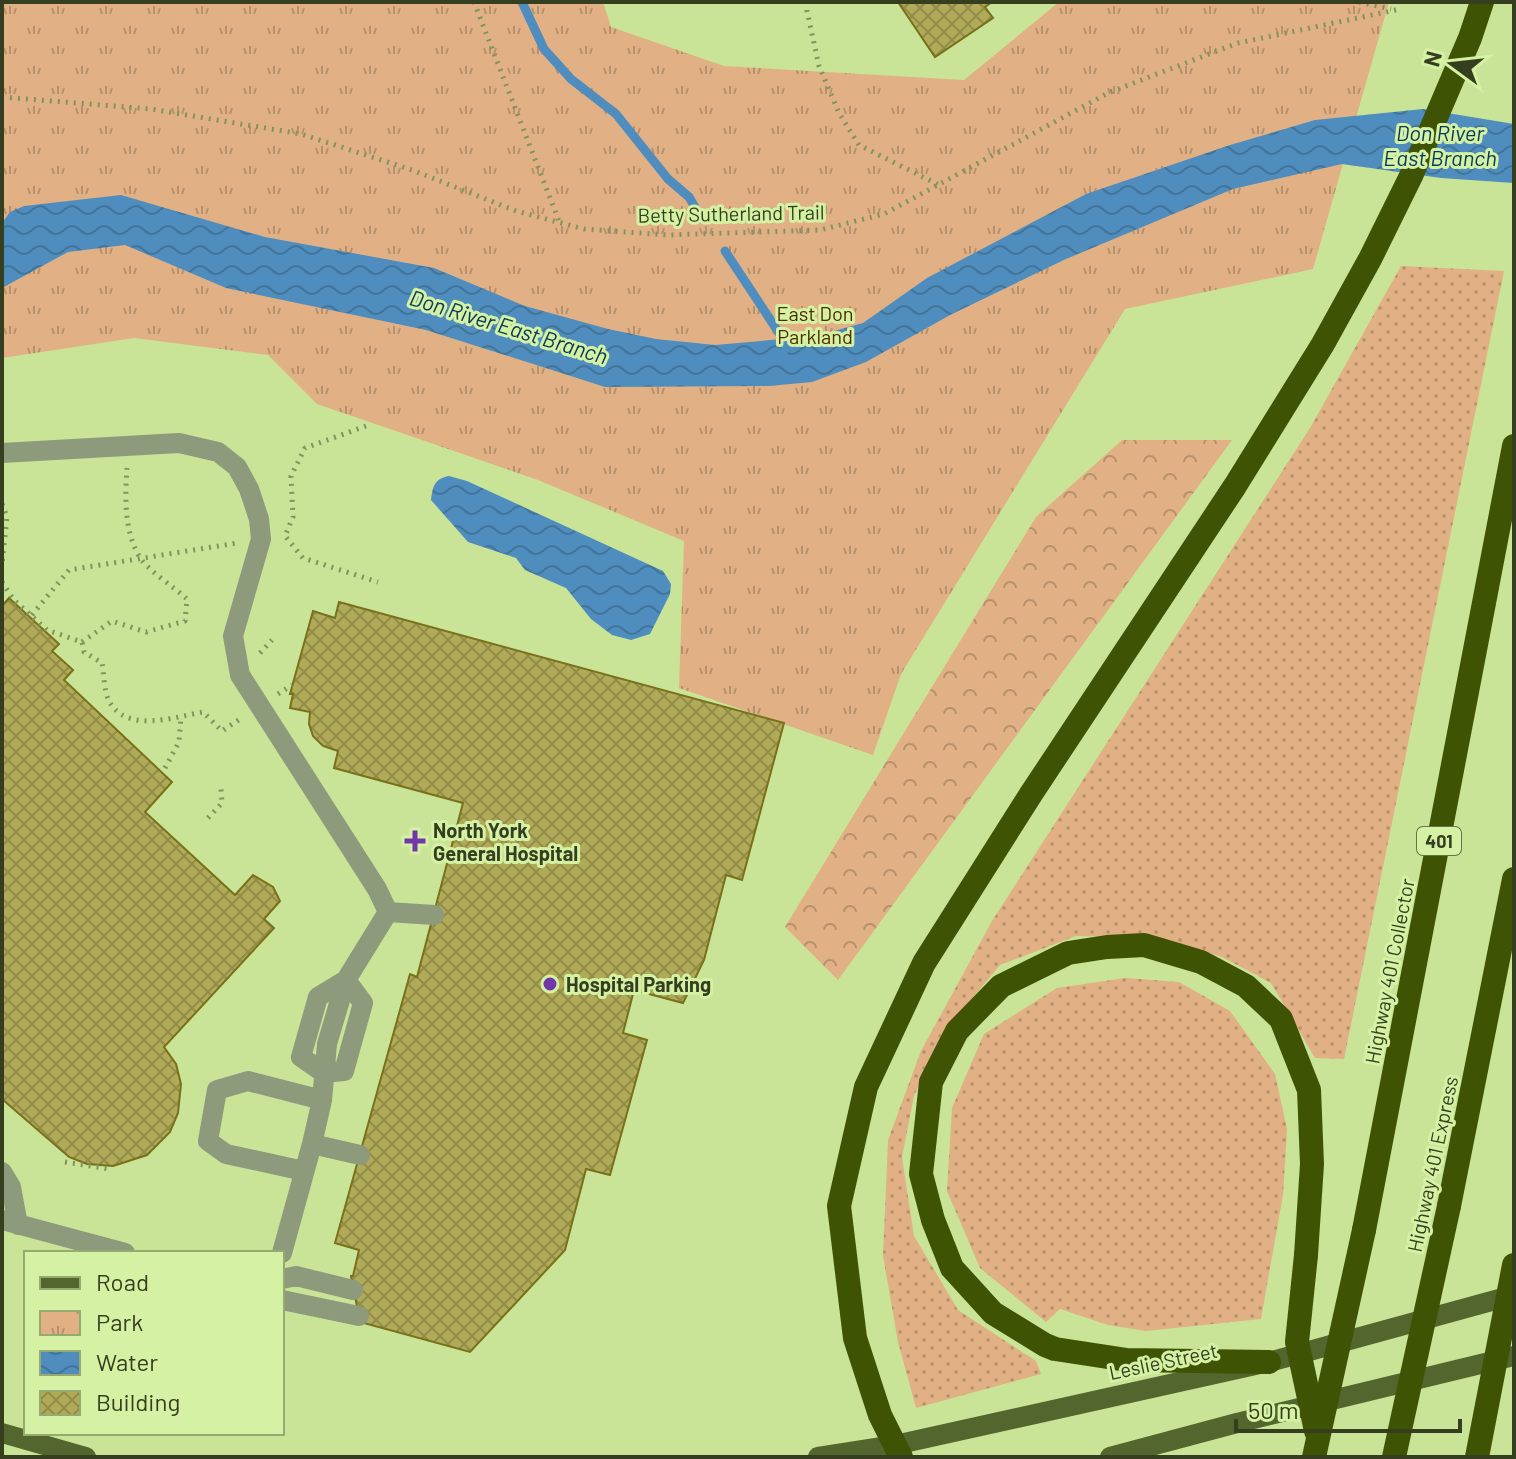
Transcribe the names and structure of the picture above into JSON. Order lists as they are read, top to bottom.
{
  "streets": {
    "highway": ["401", "Highway 401 Collector", "Highway 401 Express"],
    "main road": ["Leslie Street"],
    "path": ["Betty Sutherland Trail"]
  },
  "water": ["Don River East Branch"],
  "parks": ["East Don Parkland"],
  "places": {
    "health": ["North York General Hospital"],
    "other": ["Hospital Parking"]
  },
  "legend": [
    "Road",
    "Park",
    "Water",
    "Building"
  ],
  "scale_bar": "50 m",
  "north": "left"
}
